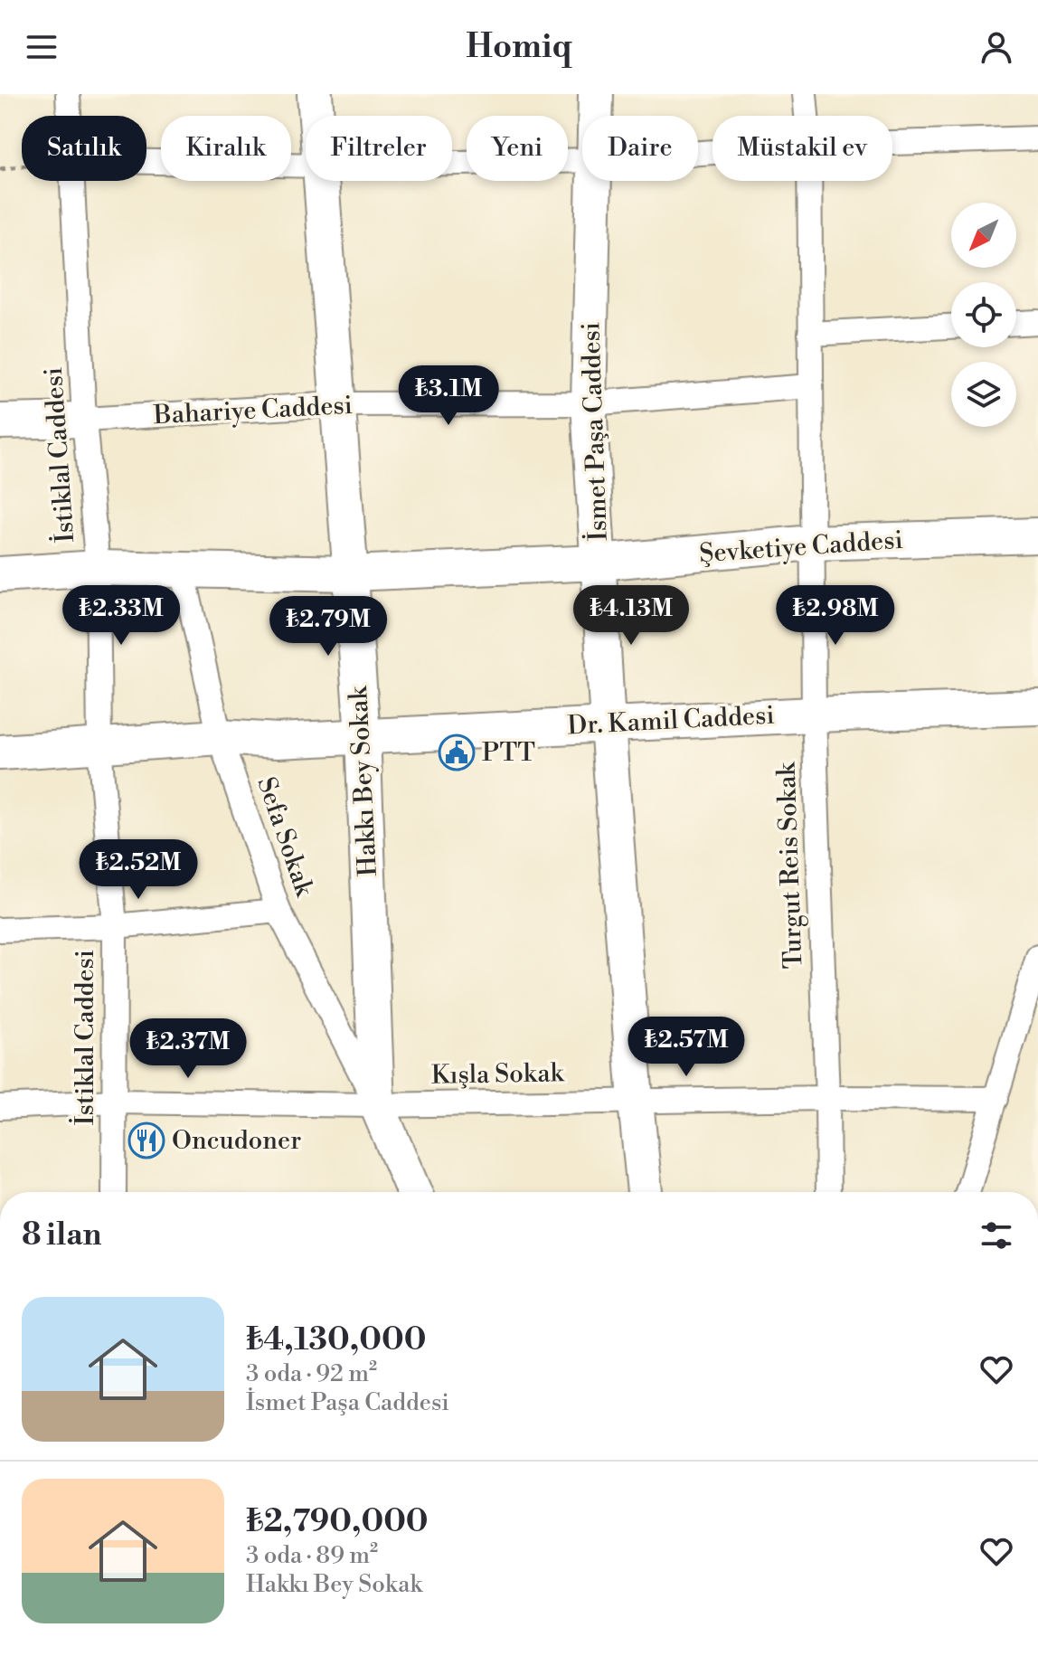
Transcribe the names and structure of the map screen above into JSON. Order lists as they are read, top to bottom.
{
  "streets": {
    "street": [
      "Bahariye Caddesi",
      "İsmet Paşa Caddesi",
      "İstiklal Caddesi",
      "Şevketiye Caddesi",
      "Dr. Kamil Caddesi",
      "Hakkı Bey Sokak",
      "Sefa Sokak",
      "Turgut Reis Sokak",
      "Kışla Sokak"
    ]
  },
  "crossings": [
    ["Bahariye Caddesi", "İsmet Paşa Caddesi"],
    ["Bahariye Caddesi", "İstiklal Caddesi"],
    ["Bahariye Caddesi", "Hakkı Bey Sokak"],
    ["Bahariye Caddesi", "Turgut Reis Sokak"],
    ["İsmet Paşa Caddesi", "Şevketiye Caddesi"],
    ["İsmet Paşa Caddesi", "Dr. Kamil Caddesi"],
    ["İsmet Paşa Caddesi", "Kışla Sokak"],
    ["İstiklal Caddesi", "Şevketiye Caddesi"],
    ["İstiklal Caddesi", "Dr. Kamil Caddesi"],
    ["İstiklal Caddesi", "Kışla Sokak"],
    ["Şevketiye Caddesi", "Hakkı Bey Sokak"],
    ["Şevketiye Caddesi", "Sefa Sokak"],
    ["Şevketiye Caddesi", "Turgut Reis Sokak"],
    ["Dr. Kamil Caddesi", "Hakkı Bey Sokak"],
    ["Dr. Kamil Caddesi", "Sefa Sokak"],
    ["Dr. Kamil Caddesi", "Turgut Reis Sokak"],
    ["Hakkı Bey Sokak", "Sefa Sokak"],
    ["Hakkı Bey Sokak", "Kışla Sokak"],
    ["Sefa Sokak", "Kışla Sokak"],
    ["Turgut Reis Sokak", "Kışla Sokak"]
  ],
  "places": {
    "public building": ["PTT"],
    "restaurant": ["Oncudoner"]
  },
  "north": "bottom left",
  "page": {
    "header": "Homiq",
    "chip": [
      "Satılık",
      "Kiralık",
      "Filtreler",
      "Yeni",
      "Daire",
      "Müstakil ev"
    ],
    "price": [
      "₺3.1M",
      "₺2.33M",
      "₺4.13M",
      "₺2.98M",
      "₺2.79M",
      "₺2.52M",
      "₺2.57M",
      "₺2.37M"
    ],
    "heading": "8 ilan",
    "list": [
      {
        "name": "₺4,130,000",
        "note": "3 oda · 92 m² · İsmet Paşa Caddesi"
      },
      {
        "name": "₺2,790,000",
        "note": "3 oda · 89 m² · Hakkı Bey Sokak"
      }
    ]
  }
}
